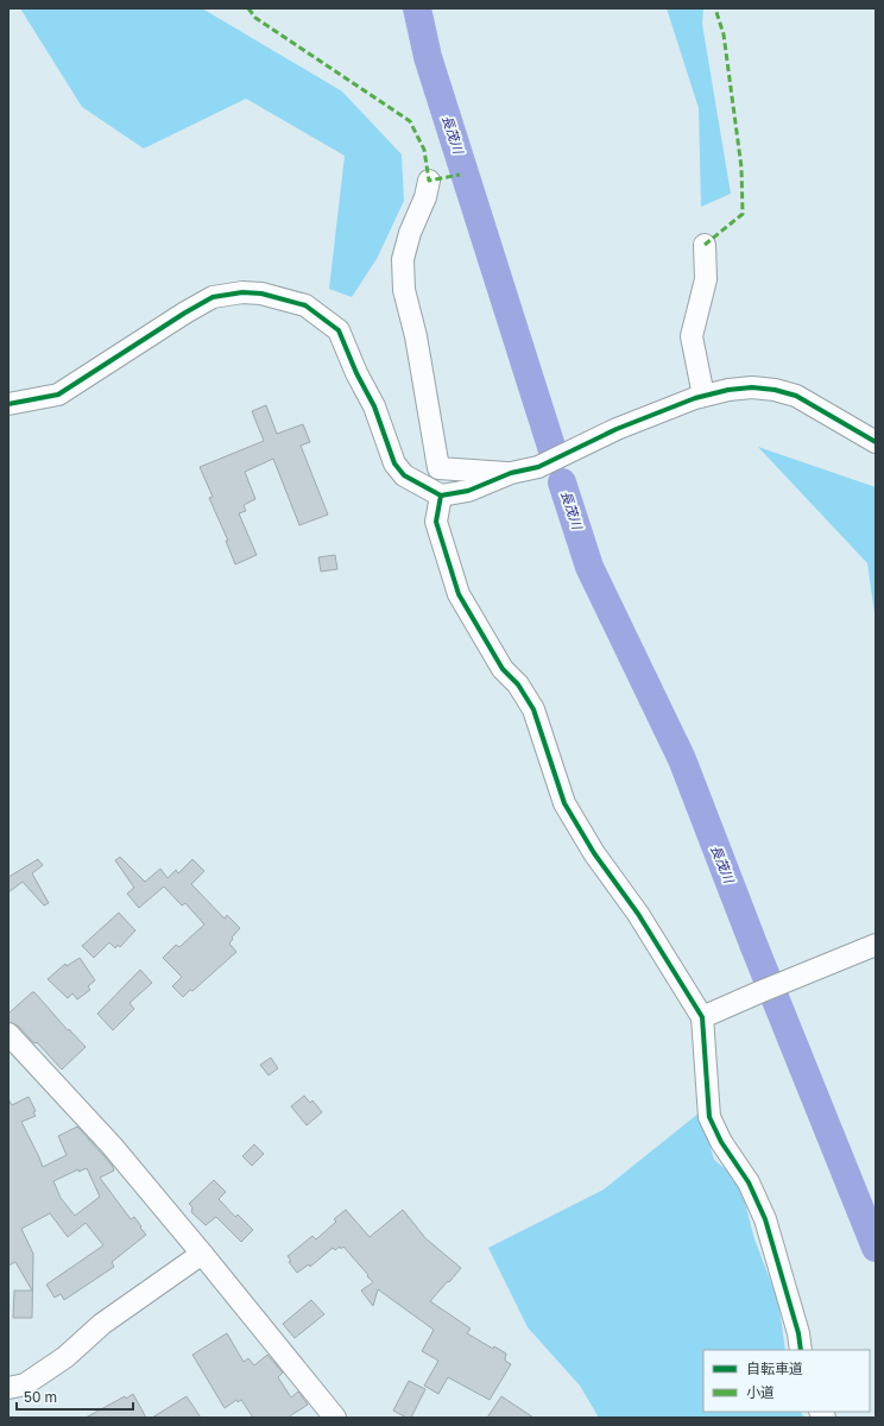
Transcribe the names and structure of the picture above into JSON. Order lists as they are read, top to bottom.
{
  "water": ["長茂川"],
  "legend": ["自転車道", "小道"],
  "scale_bar": "50 m"
}
